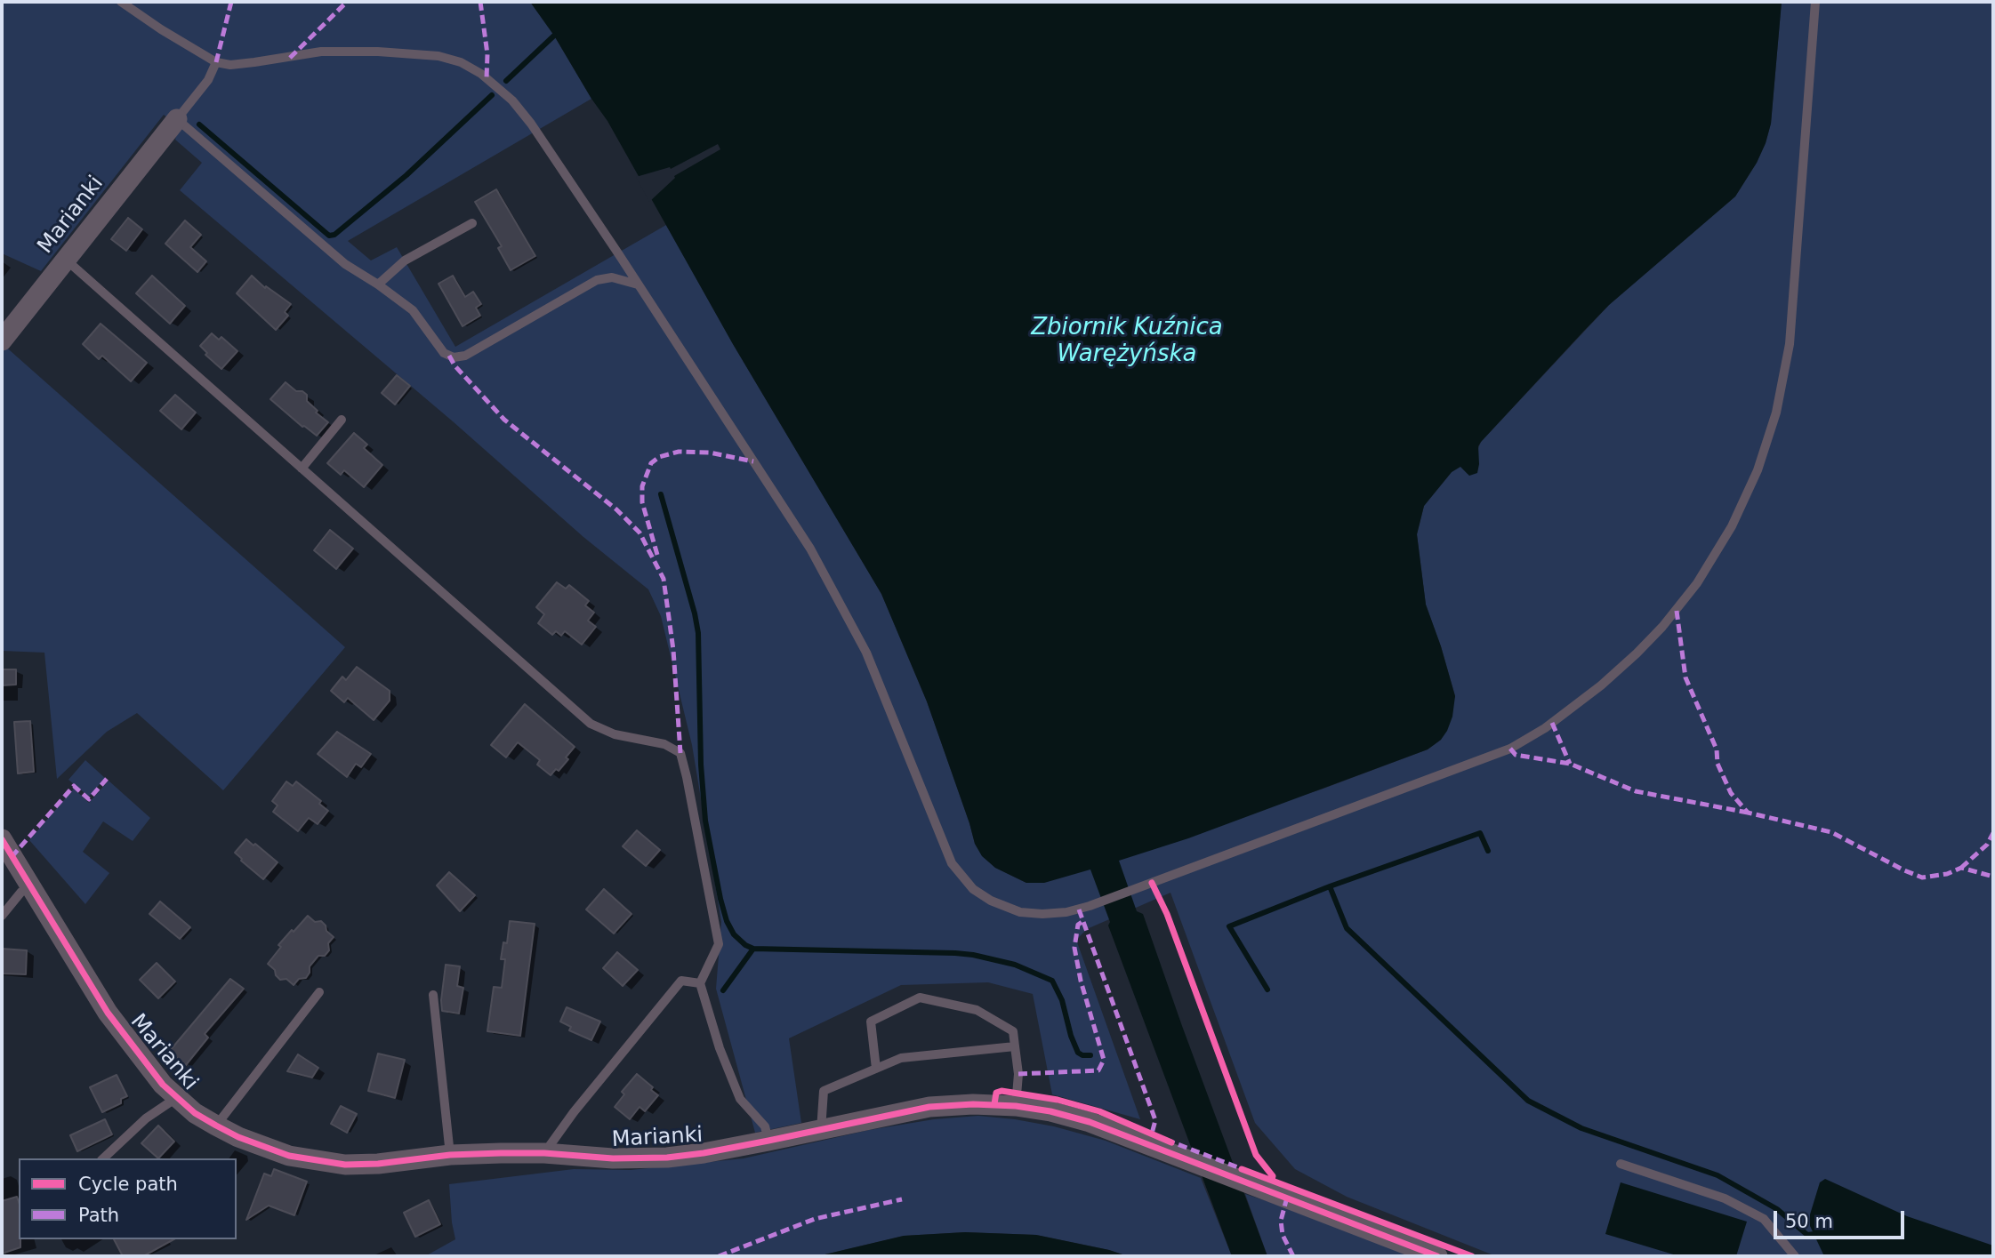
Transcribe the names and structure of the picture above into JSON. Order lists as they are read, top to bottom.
{
  "streets": {
    "street": ["Marianki"]
  },
  "water": ["Zbiornik Kuźnica Warężyńska"],
  "legend": ["Cycle path", "Path"],
  "scale_bar": "50 m"
}
